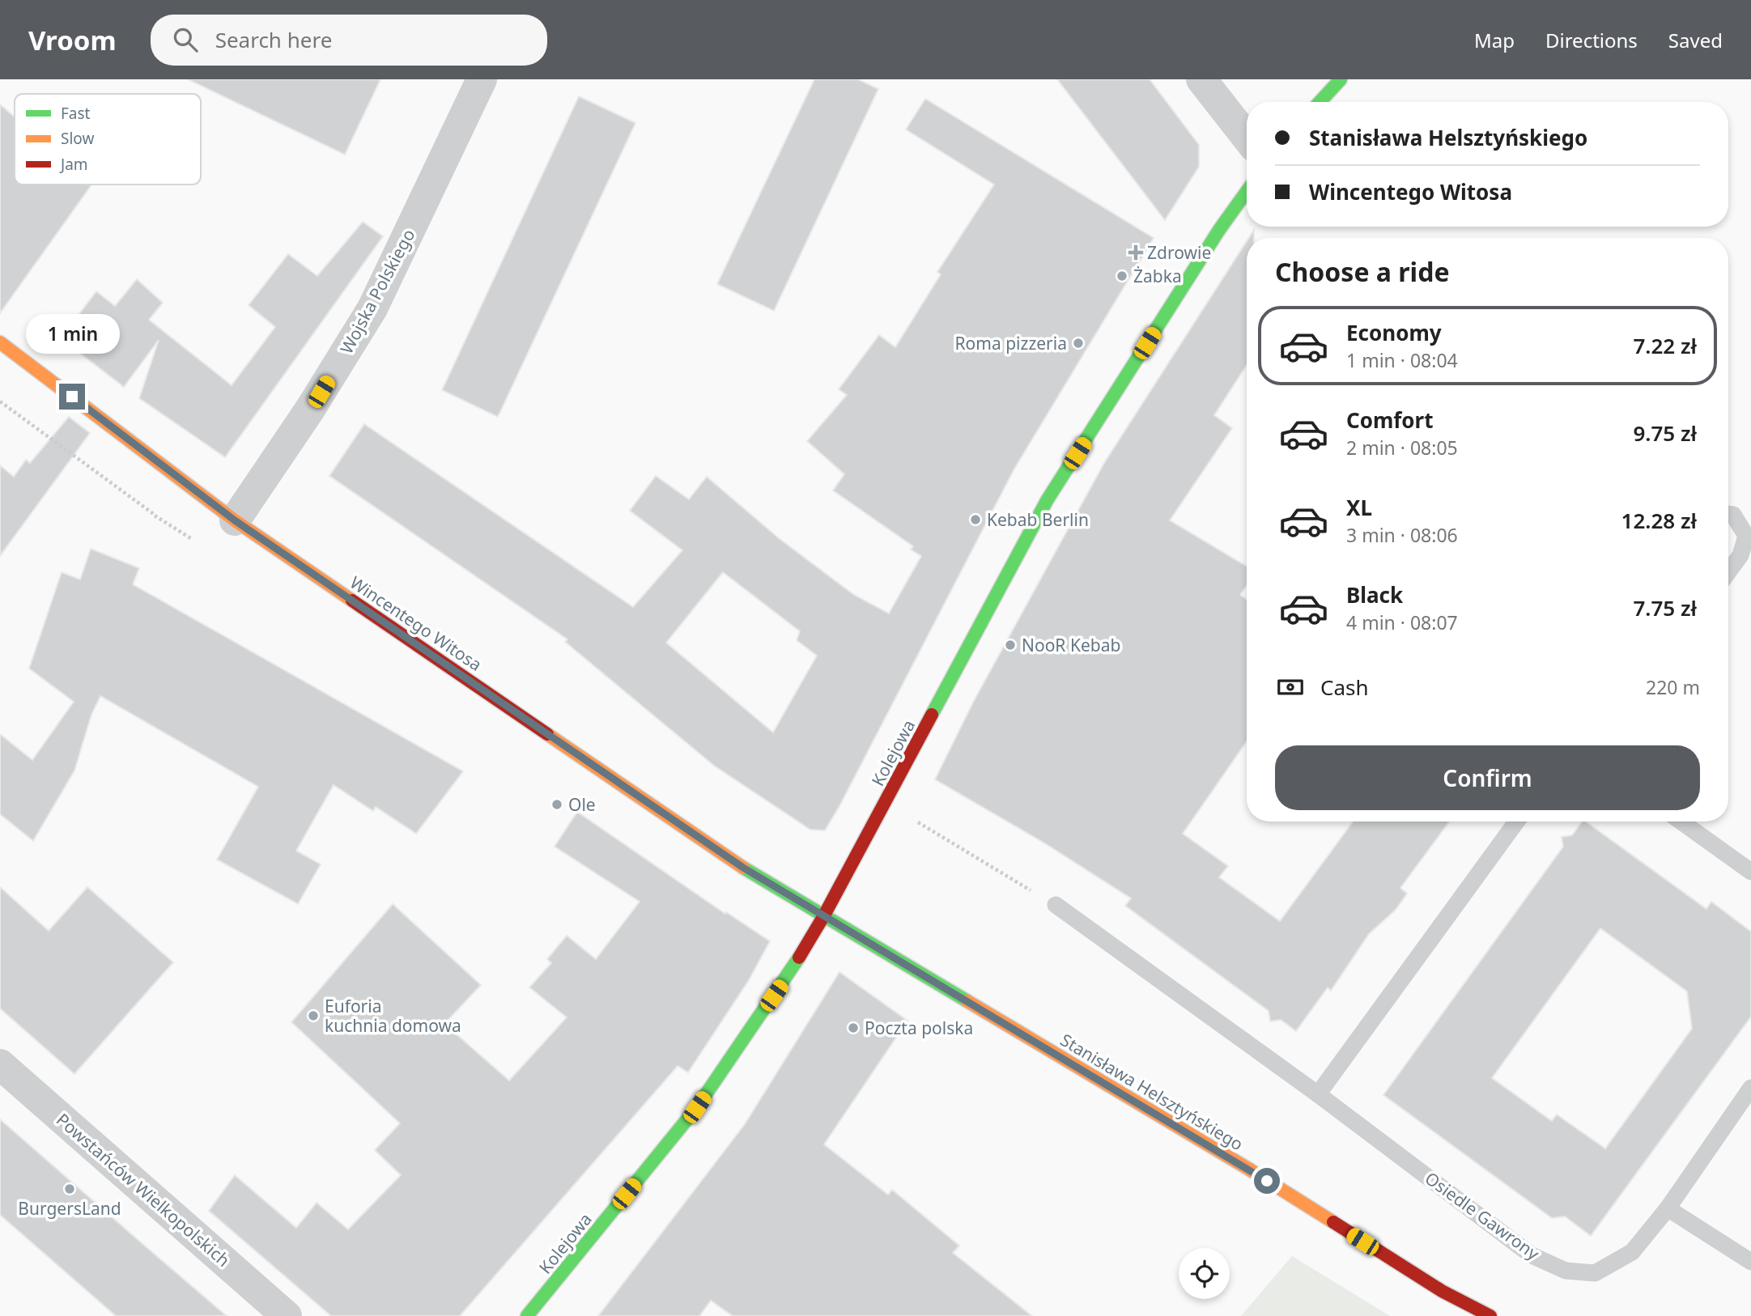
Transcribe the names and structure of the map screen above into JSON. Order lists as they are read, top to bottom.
{
  "streets": {
    "street": [
      "Wojska Polskiego",
      "Wincentego Witosa",
      "Kolejowa",
      "Stanisława Helsztyńskiego",
      "Powstańców Wielkopolskich"
    ],
    "lane": ["Osiedle Gawrony"]
  },
  "crossings": [
    ["Wojska Polskiego", "Wincentego Witosa"],
    ["Wincentego Witosa", "Kolejowa"],
    ["Wincentego Witosa", "Stanisława Helsztyńskiego"],
    ["Kolejowa", "Stanisława Helsztyńskiego"]
  ],
  "places": {
    "health": ["Zdrowie"],
    "other": [
      "Żabka",
      "Roma pizzeria",
      "Kebab Berlin",
      "NooR Kebab",
      "Ole",
      "Euforia kuchnia domowa",
      "Poczta polska",
      "BurgersLand"
    ]
  },
  "legend": ["Fast", "Slow", "Jam"],
  "page": {
    "header": "Vroom",
    "search": "Search here",
    "nav": ["Map", "Directions", "Saved"],
    "banner": ["Stanisława Helsztyńskiego", "Wincentego Witosa"],
    "heading": "Choose a ride",
    "list": [
      {
        "name": "Economy",
        "note": "1 min · 08:04",
        "value": "7.22 zł"
      },
      {
        "name": "Comfort",
        "note": "2 min · 08:05",
        "value": "9.75 zł"
      },
      {
        "name": "XL",
        "note": "3 min · 08:06",
        "value": "12.28 zł"
      },
      {
        "name": "Black",
        "note": "4 min · 08:07",
        "value": "7.75 zł"
      }
    ],
    "bubble": "1 min",
    "pay": ["Cash", "220 m"],
    "buttons": "Confirm"
  }
}
